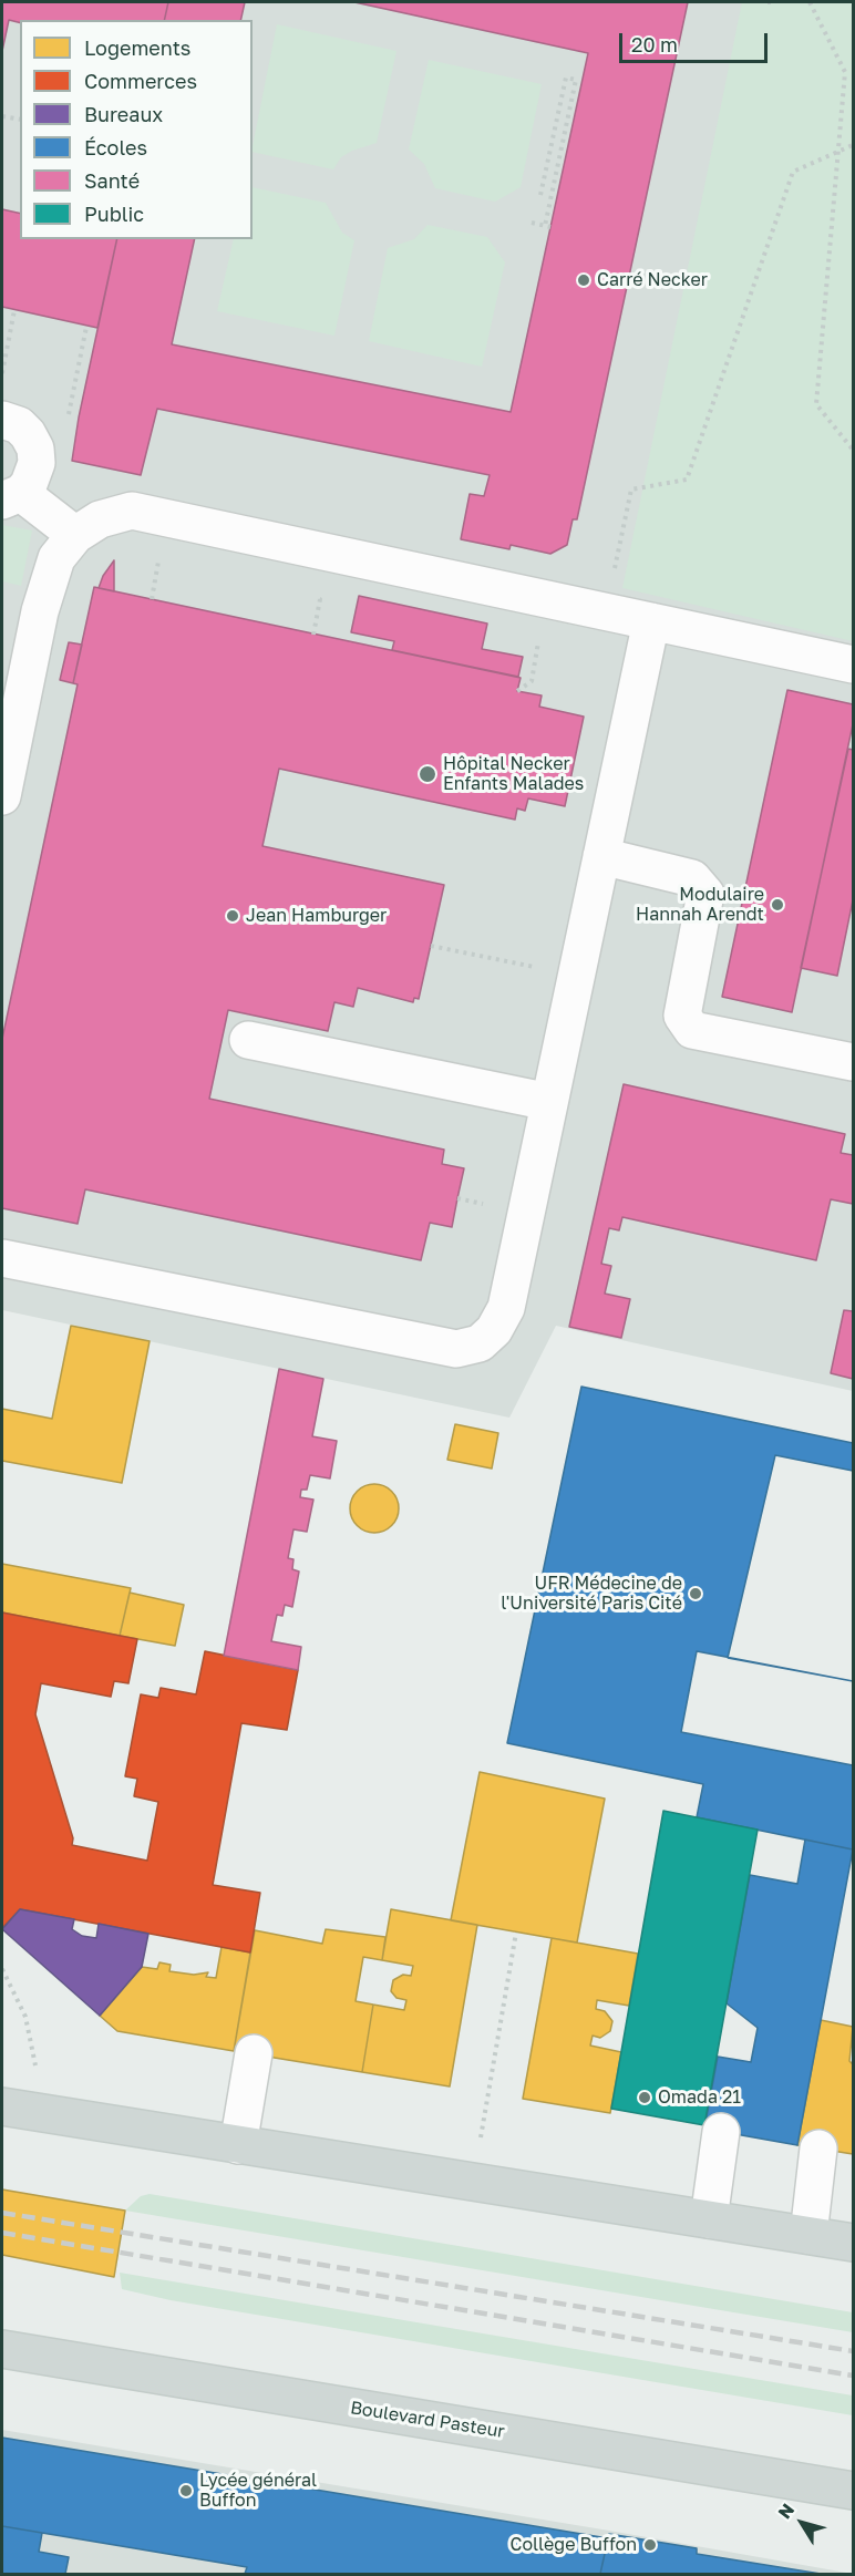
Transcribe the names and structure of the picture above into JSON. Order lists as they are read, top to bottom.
{
  "streets": {
    "main road": ["Boulevard Pasteur"]
  },
  "places": [
    "Carré Necker",
    "Hôpital Necker Enfants Malades",
    "Modulaire Hannah Arendt",
    "Jean Hamburger",
    "UFR Médecine de l'Université Paris Cité",
    "Omada 21",
    "Lycée général Buffon",
    "Collège Buffon"
  ],
  "legend": [
    "Logements",
    "Commerces",
    "Bureaux",
    "Écoles",
    "Santé",
    "Public"
  ],
  "scale_bar": "20 m",
  "north": "top left"
}
